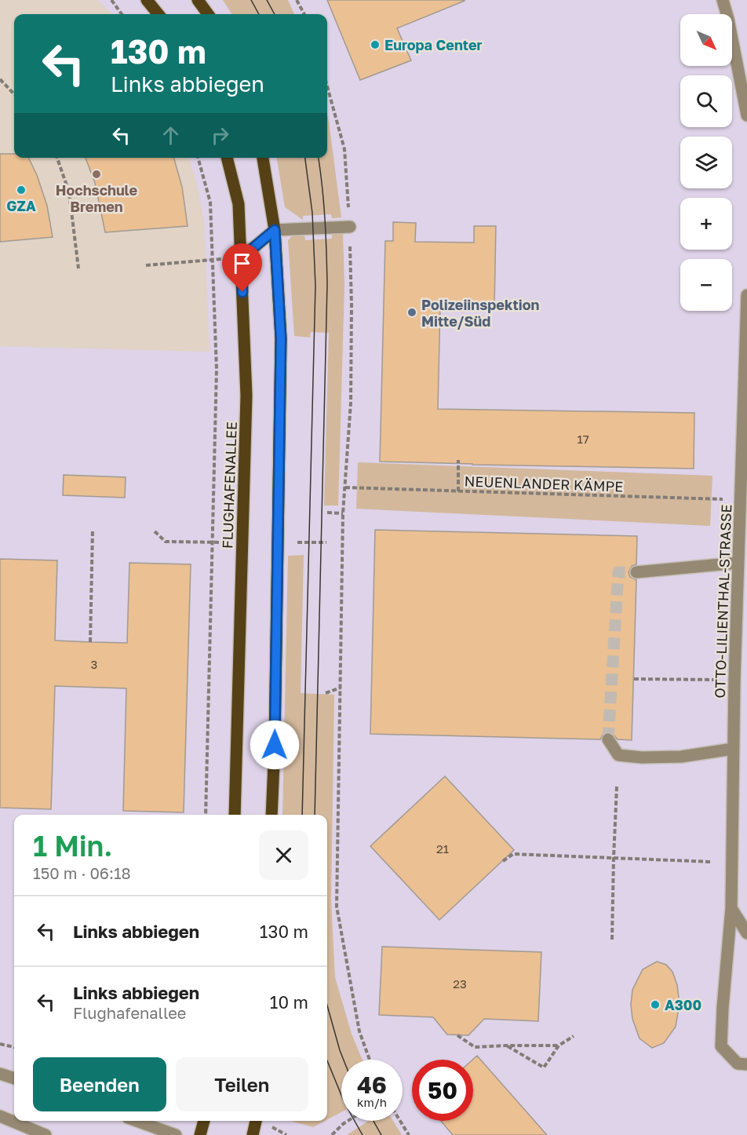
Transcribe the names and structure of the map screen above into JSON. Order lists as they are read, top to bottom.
{
  "streets": {
    "main road": ["FLUGHAFENALLEE"],
    "street": ["OTTO-LILIENTHAL-STRASSE"],
    "path": ["NEUENLANDER KÄMPE"]
  },
  "crossings": [
    ["NEUENLANDER KÄMPE", "OTTO-LILIENTHAL-STRASSE"]
  ],
  "places": [
    "Europa Center",
    "Hochschule Bremen",
    "GZA",
    "Polizeiinspektion Mitte/Süd",
    "A300"
  ],
  "house_numbers": [
    "17",
    "3",
    "21",
    "23"
  ],
  "north": "bottom right",
  "page": {
    "map_buttons": ["+", "−"],
    "turn": ["130 m", "Links abbiegen"],
    "heading": ["1 Min.", "150 m · 06:18"],
    "list": [
      {
        "name": "Links abbiegen",
        "value": "130 m"
      },
      {
        "name": "Links abbiegen",
        "note": "Flughafenallee",
        "value": "10 m"
      }
    ],
    "buttons": ["Beenden", "Teilen"],
    "speed": "46 km/h",
    "limit": "50"
  }
}
